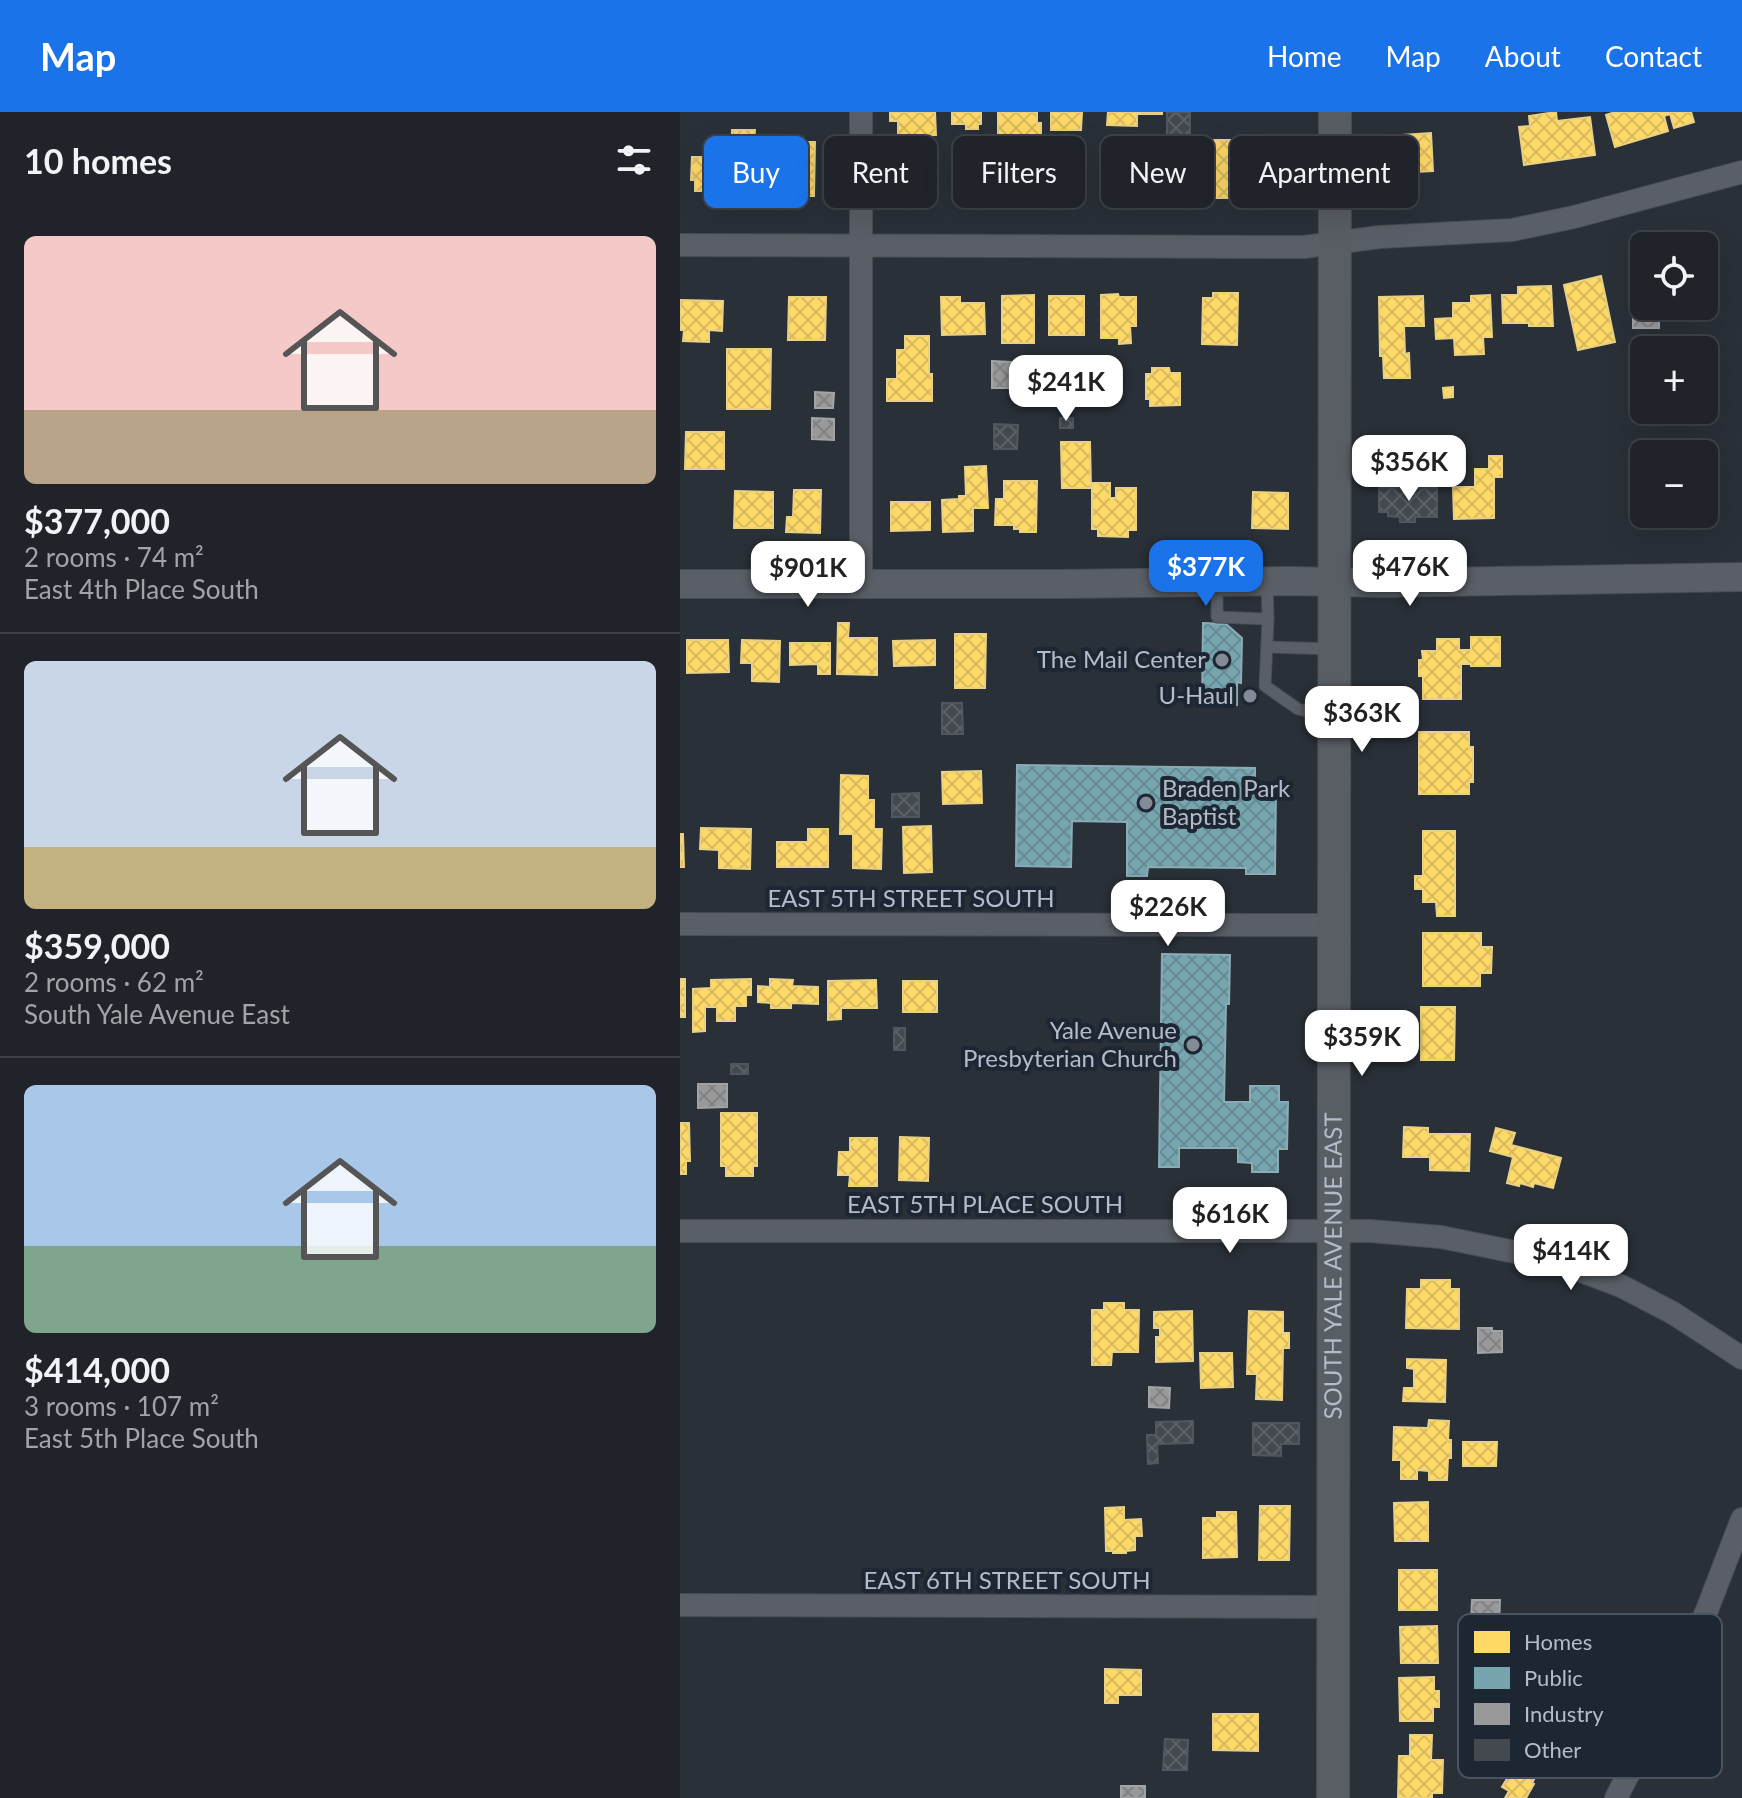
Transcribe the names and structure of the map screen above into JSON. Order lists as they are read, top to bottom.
{
  "streets": {
    "main road": ["SOUTH YALE AVENUE EAST"],
    "street": ["EAST 5TH STREET SOUTH", "EAST 5TH PLACE SOUTH", "EAST 6TH STREET SOUTH"]
  },
  "crossings": [
    ["EAST 5TH STREET SOUTH", "SOUTH YALE AVENUE EAST"],
    ["EAST 5TH PLACE SOUTH", "SOUTH YALE AVENUE EAST"],
    ["SOUTH YALE AVENUE EAST", "EAST 6TH STREET SOUTH"]
  ],
  "places": [
    "The Mail Center",
    "U-Haul",
    "Braden Park Baptist",
    "Yale Avenue Presbyterian Church"
  ],
  "legend": [
    "Homes",
    "Public",
    "Industry",
    "Other"
  ],
  "page": {
    "header": "Map",
    "nav": [
      "Home",
      "Map",
      "About",
      "Contact"
    ],
    "heading": "10 homes",
    "chip": [
      "Buy",
      "Rent",
      "Filters",
      "New",
      "Apartment"
    ],
    "list": [
      {
        "name": "$377,000",
        "note": "2 rooms · 74 m² · East 4th Place South"
      },
      {
        "name": "$359,000",
        "note": "2 rooms · 62 m² · South Yale Avenue East"
      },
      {
        "name": "$414,000",
        "note": "3 rooms · 107 m² · East 5th Place South"
      }
    ],
    "map_buttons": ["+", "−"],
    "price": [
      "$241K",
      "$356K",
      "$377K",
      "$476K",
      "$901K",
      "$363K",
      "$226K",
      "$359K",
      "$616K",
      "$414K"
    ]
  }
}
